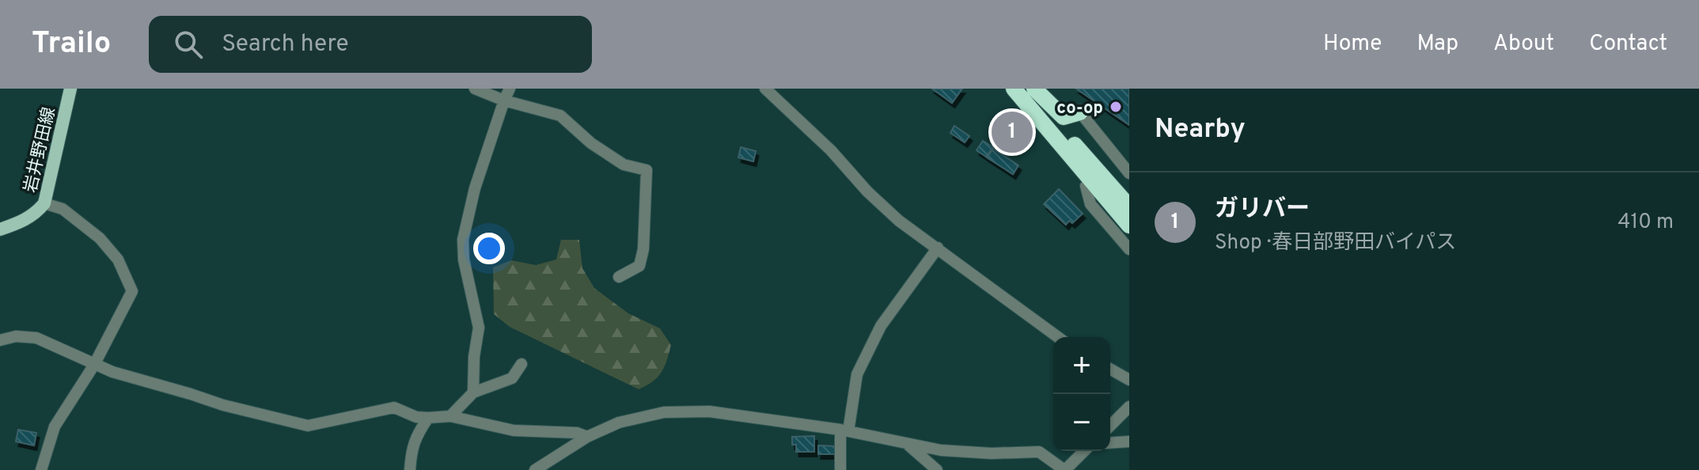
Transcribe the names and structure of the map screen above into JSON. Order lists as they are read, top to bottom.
{
  "streets": {
    "main road": ["岩井野田線"]
  },
  "places": ["co-op"],
  "page": {
    "header": "Trailo",
    "search": "Search here",
    "nav": [
      "Home",
      "Map",
      "About",
      "Contact"
    ],
    "heading": "Nearby",
    "pins": "1",
    "list": [
      {
        "mark": "1",
        "name": "ガリバー",
        "note": "Shop · 春日部野田バイパス",
        "value": "410 m"
      }
    ],
    "map_buttons": ["+", "−"]
  }
}
